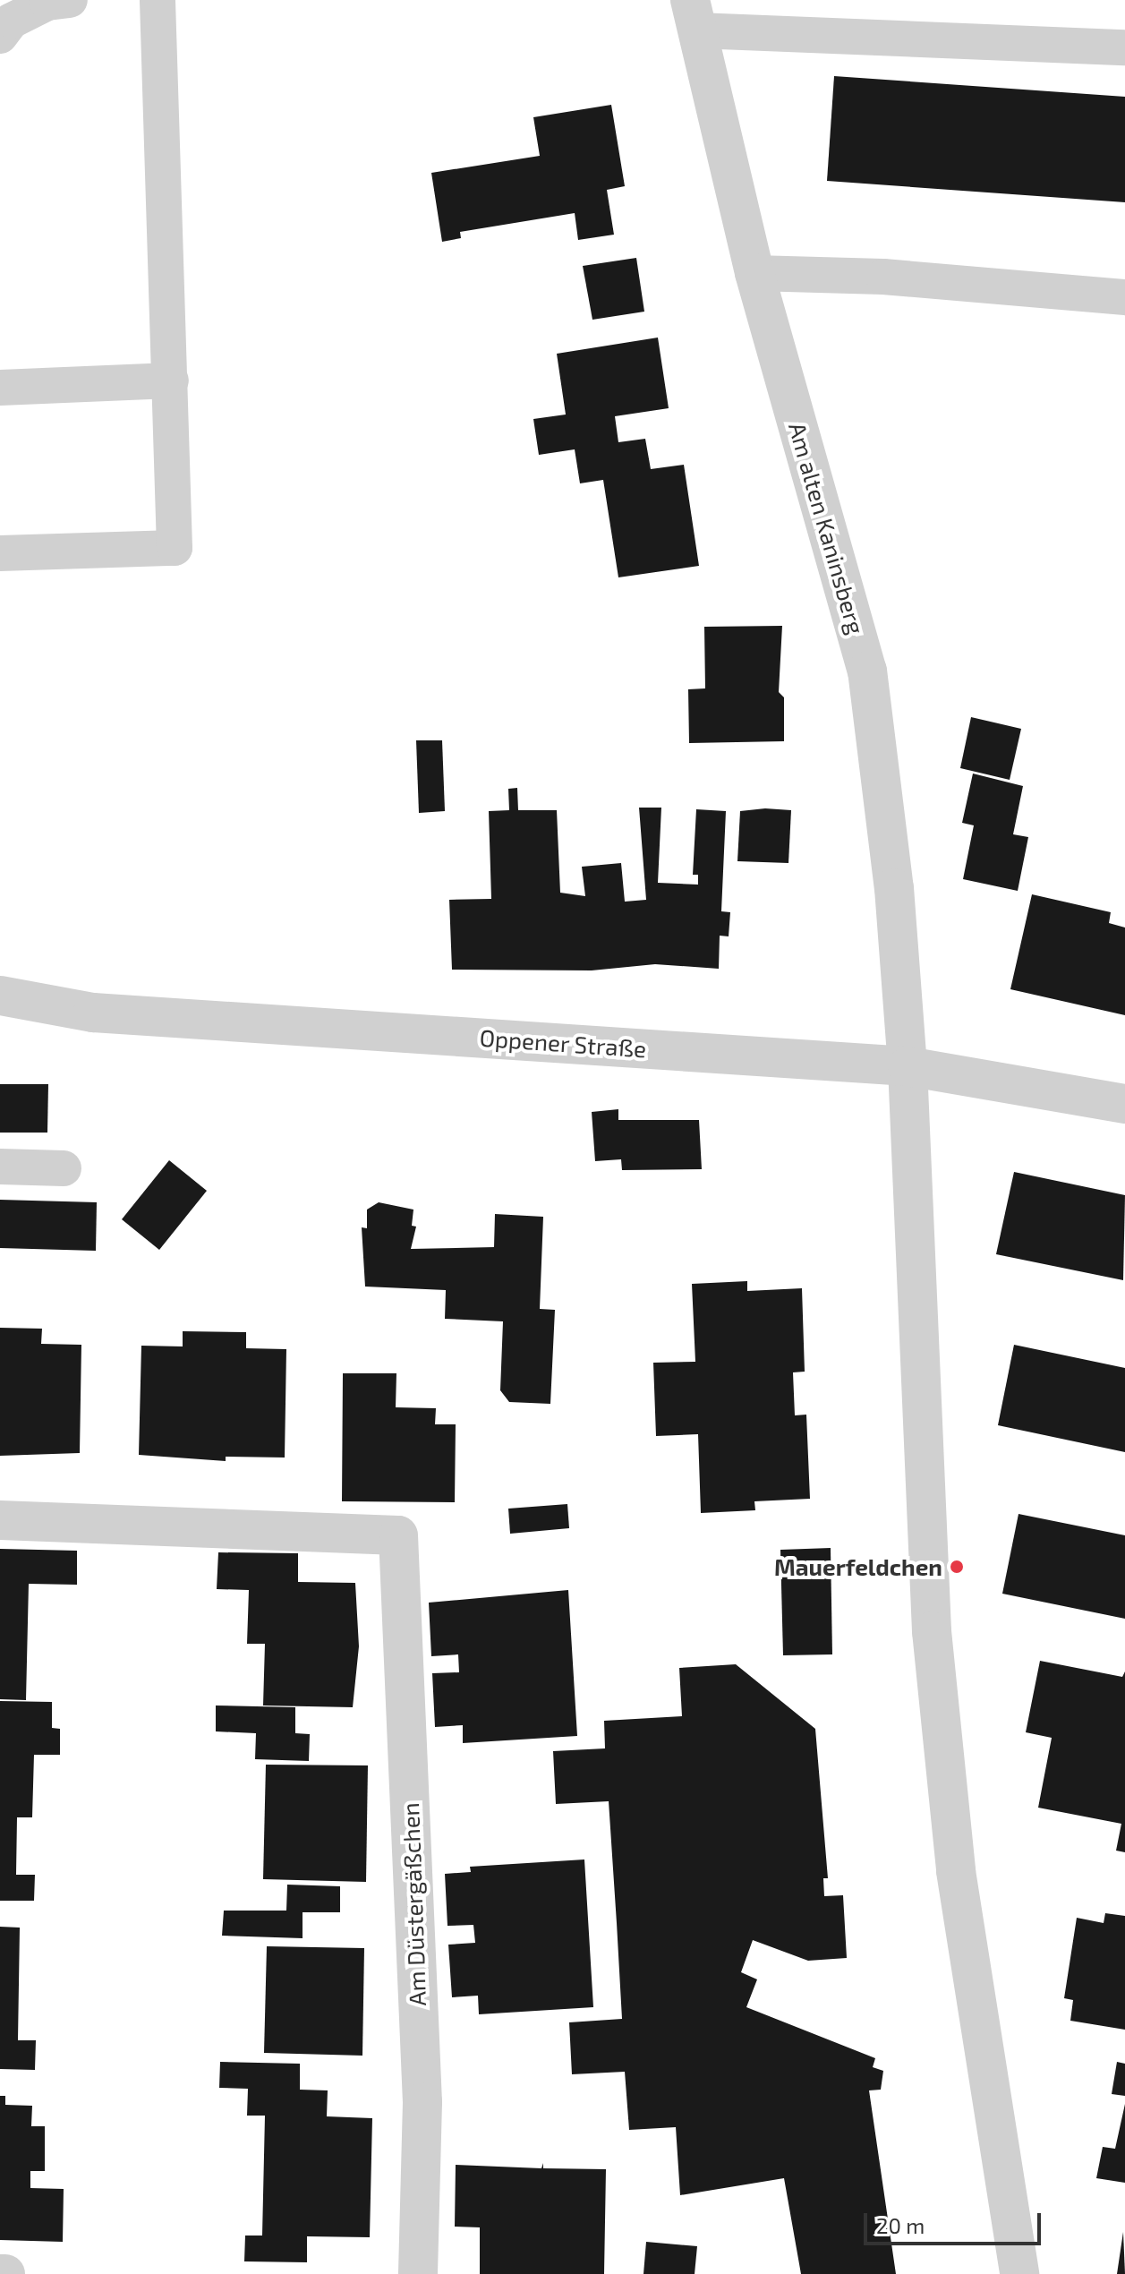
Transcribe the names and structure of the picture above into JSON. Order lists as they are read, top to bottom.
{
  "streets": {
    "street": ["Am alten Kaninsberg", "Oppener Straße", "Am Düstergäßchen"]
  },
  "crossings": [
    ["Am alten Kaninsberg", "Oppener Straße"]
  ],
  "places": ["Mauerfeldchen"],
  "scale_bar": "20 m"
}
